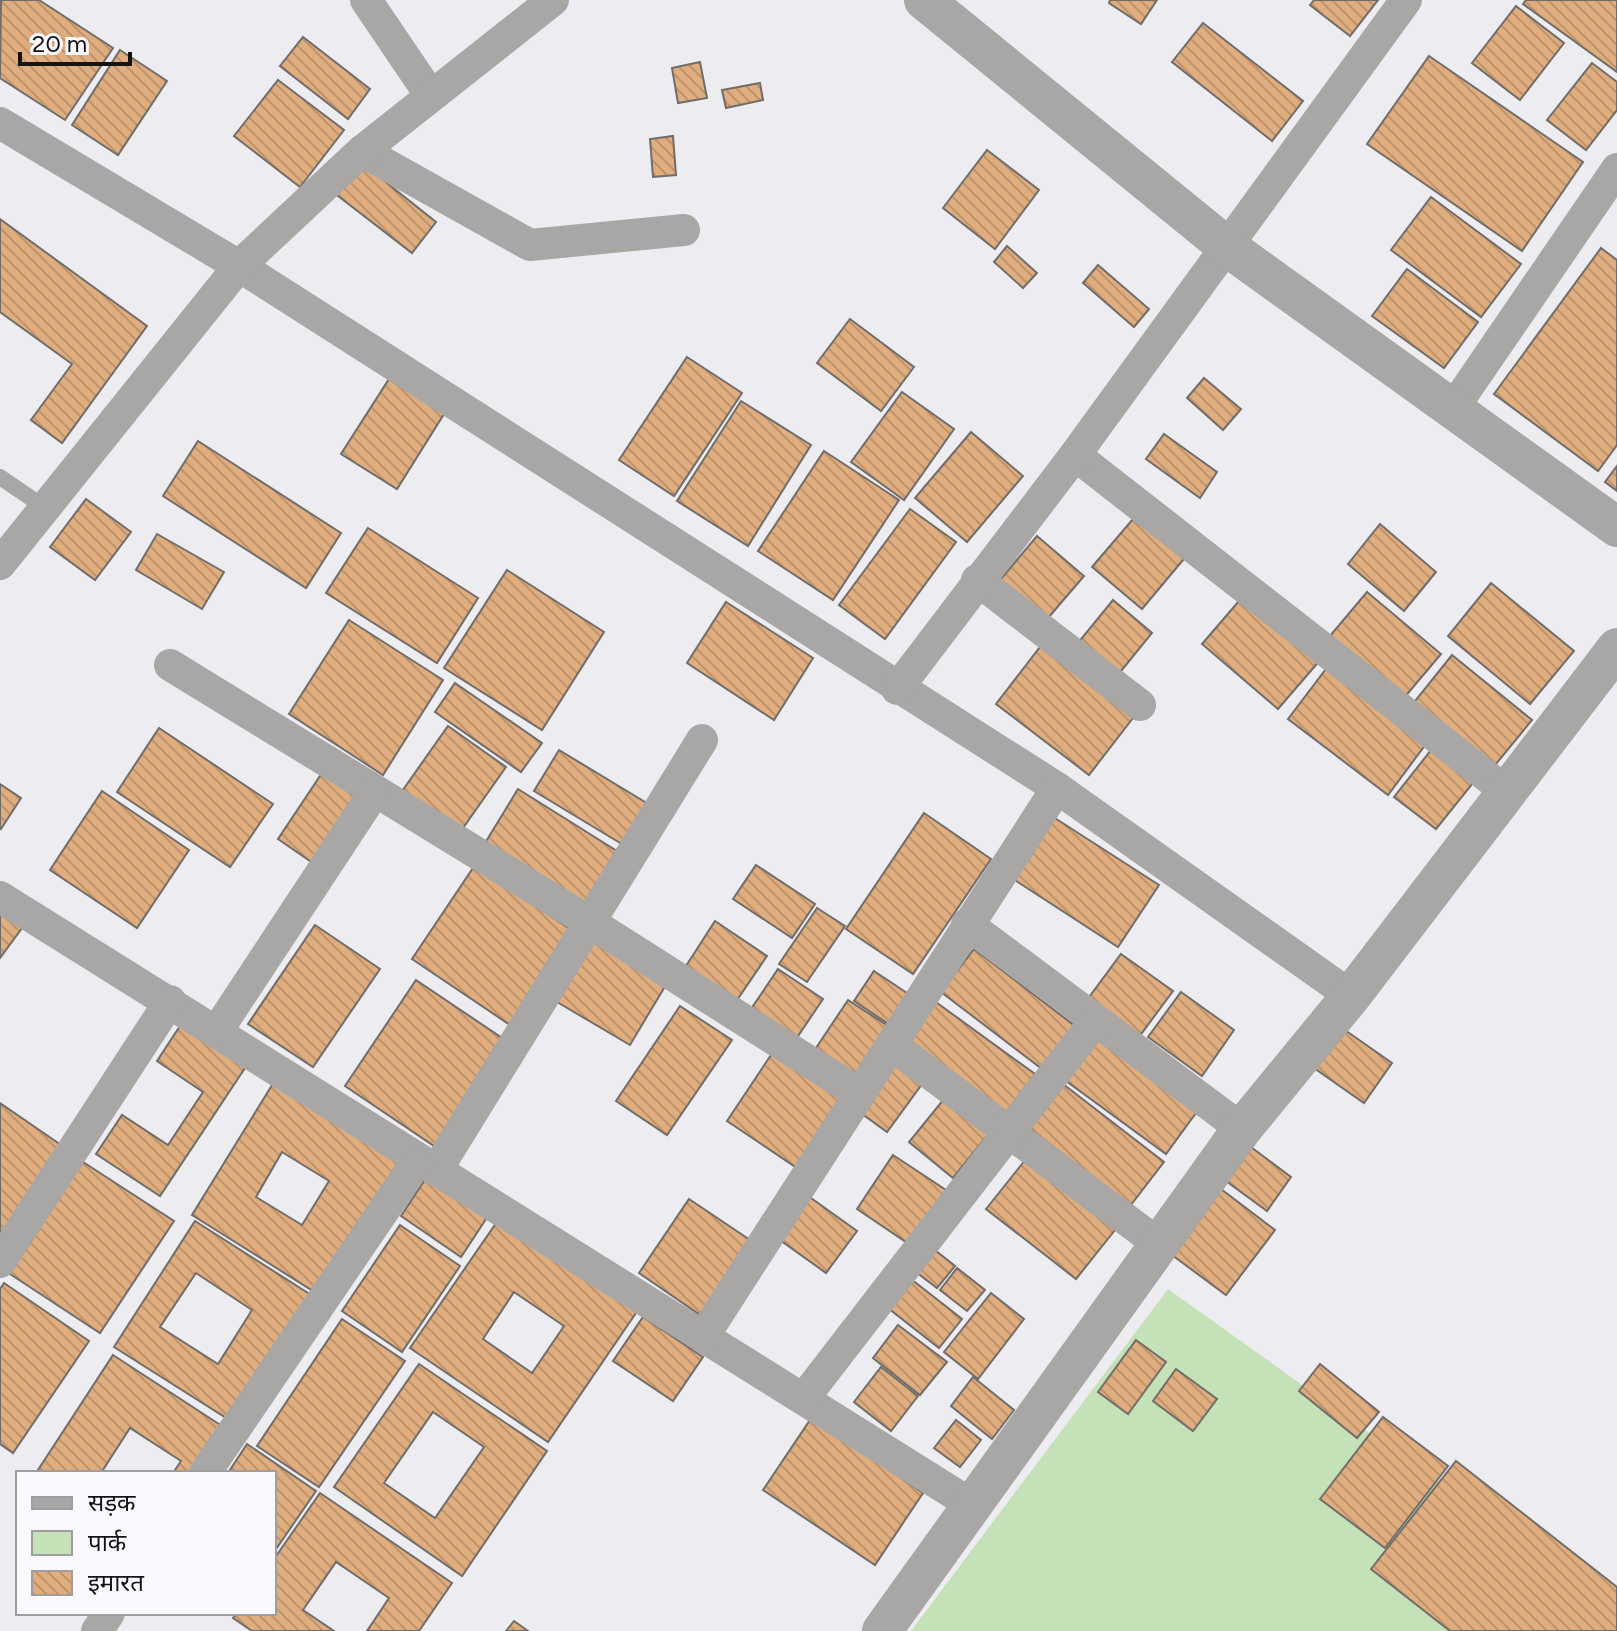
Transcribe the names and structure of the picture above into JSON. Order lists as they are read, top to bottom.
{
  "legend": ["सड़क", "पार्क", "इमारत"],
  "scale_bar": "20 m"
}
